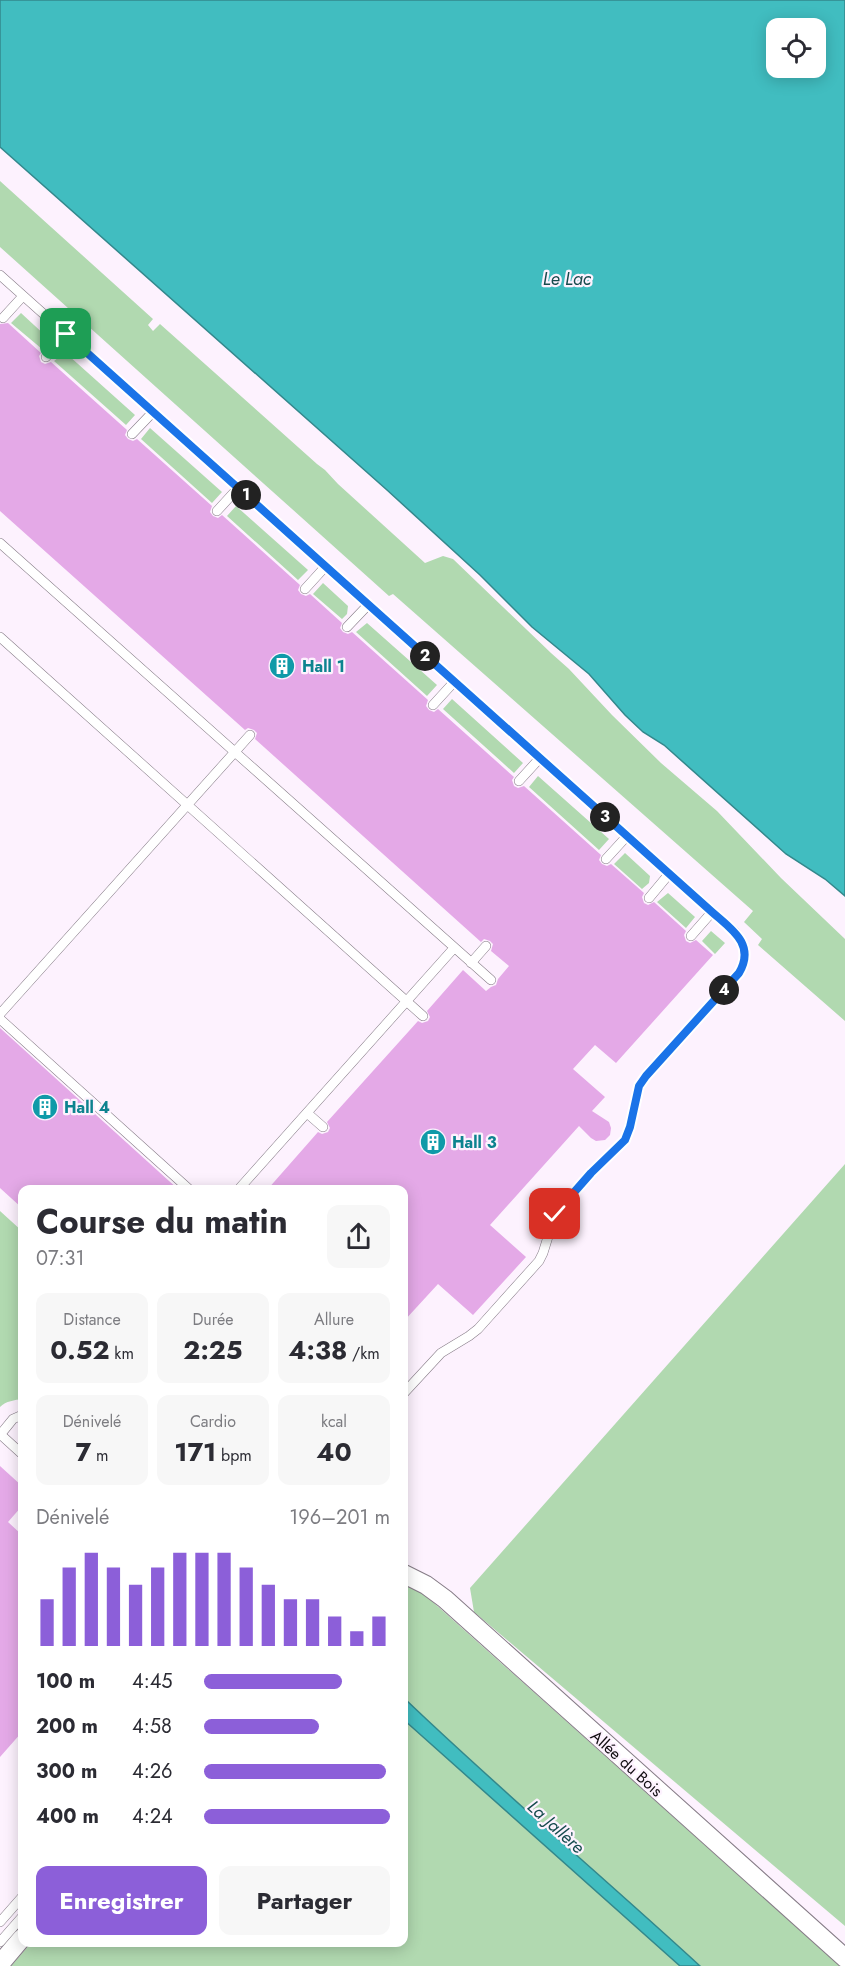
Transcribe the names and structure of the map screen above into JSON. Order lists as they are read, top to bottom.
{
  "streets": {
    "street": ["Allée du Bois"]
  },
  "water": ["Le Lac", "La Jallère"],
  "places": {
    "building": ["Hall 1", "Hall 4", "Hall 3"]
  },
  "page": {
    "pins": [
      "1",
      "2",
      "3",
      "4"
    ],
    "heading": ["Course du matin", "07:31"],
    "stats": [
      ["Distance", "0.52 km"],
      ["Durée", "2:25"],
      ["Allure", "4:38 /km"],
      ["Dénivelé", "7 m"],
      ["Cardio", "171 bpm"],
      ["kcal", "40"]
    ],
    "chart": ["Dénivelé", "196–201 m"],
    "list": [
      {
        "name": "100 m",
        "note": "4:45"
      },
      {
        "name": "200 m",
        "note": "4:58"
      },
      {
        "name": "300 m",
        "note": "4:26"
      },
      {
        "name": "400 m",
        "note": "4:24"
      }
    ],
    "buttons": ["Enregistrer", "Partager"]
  }
}
